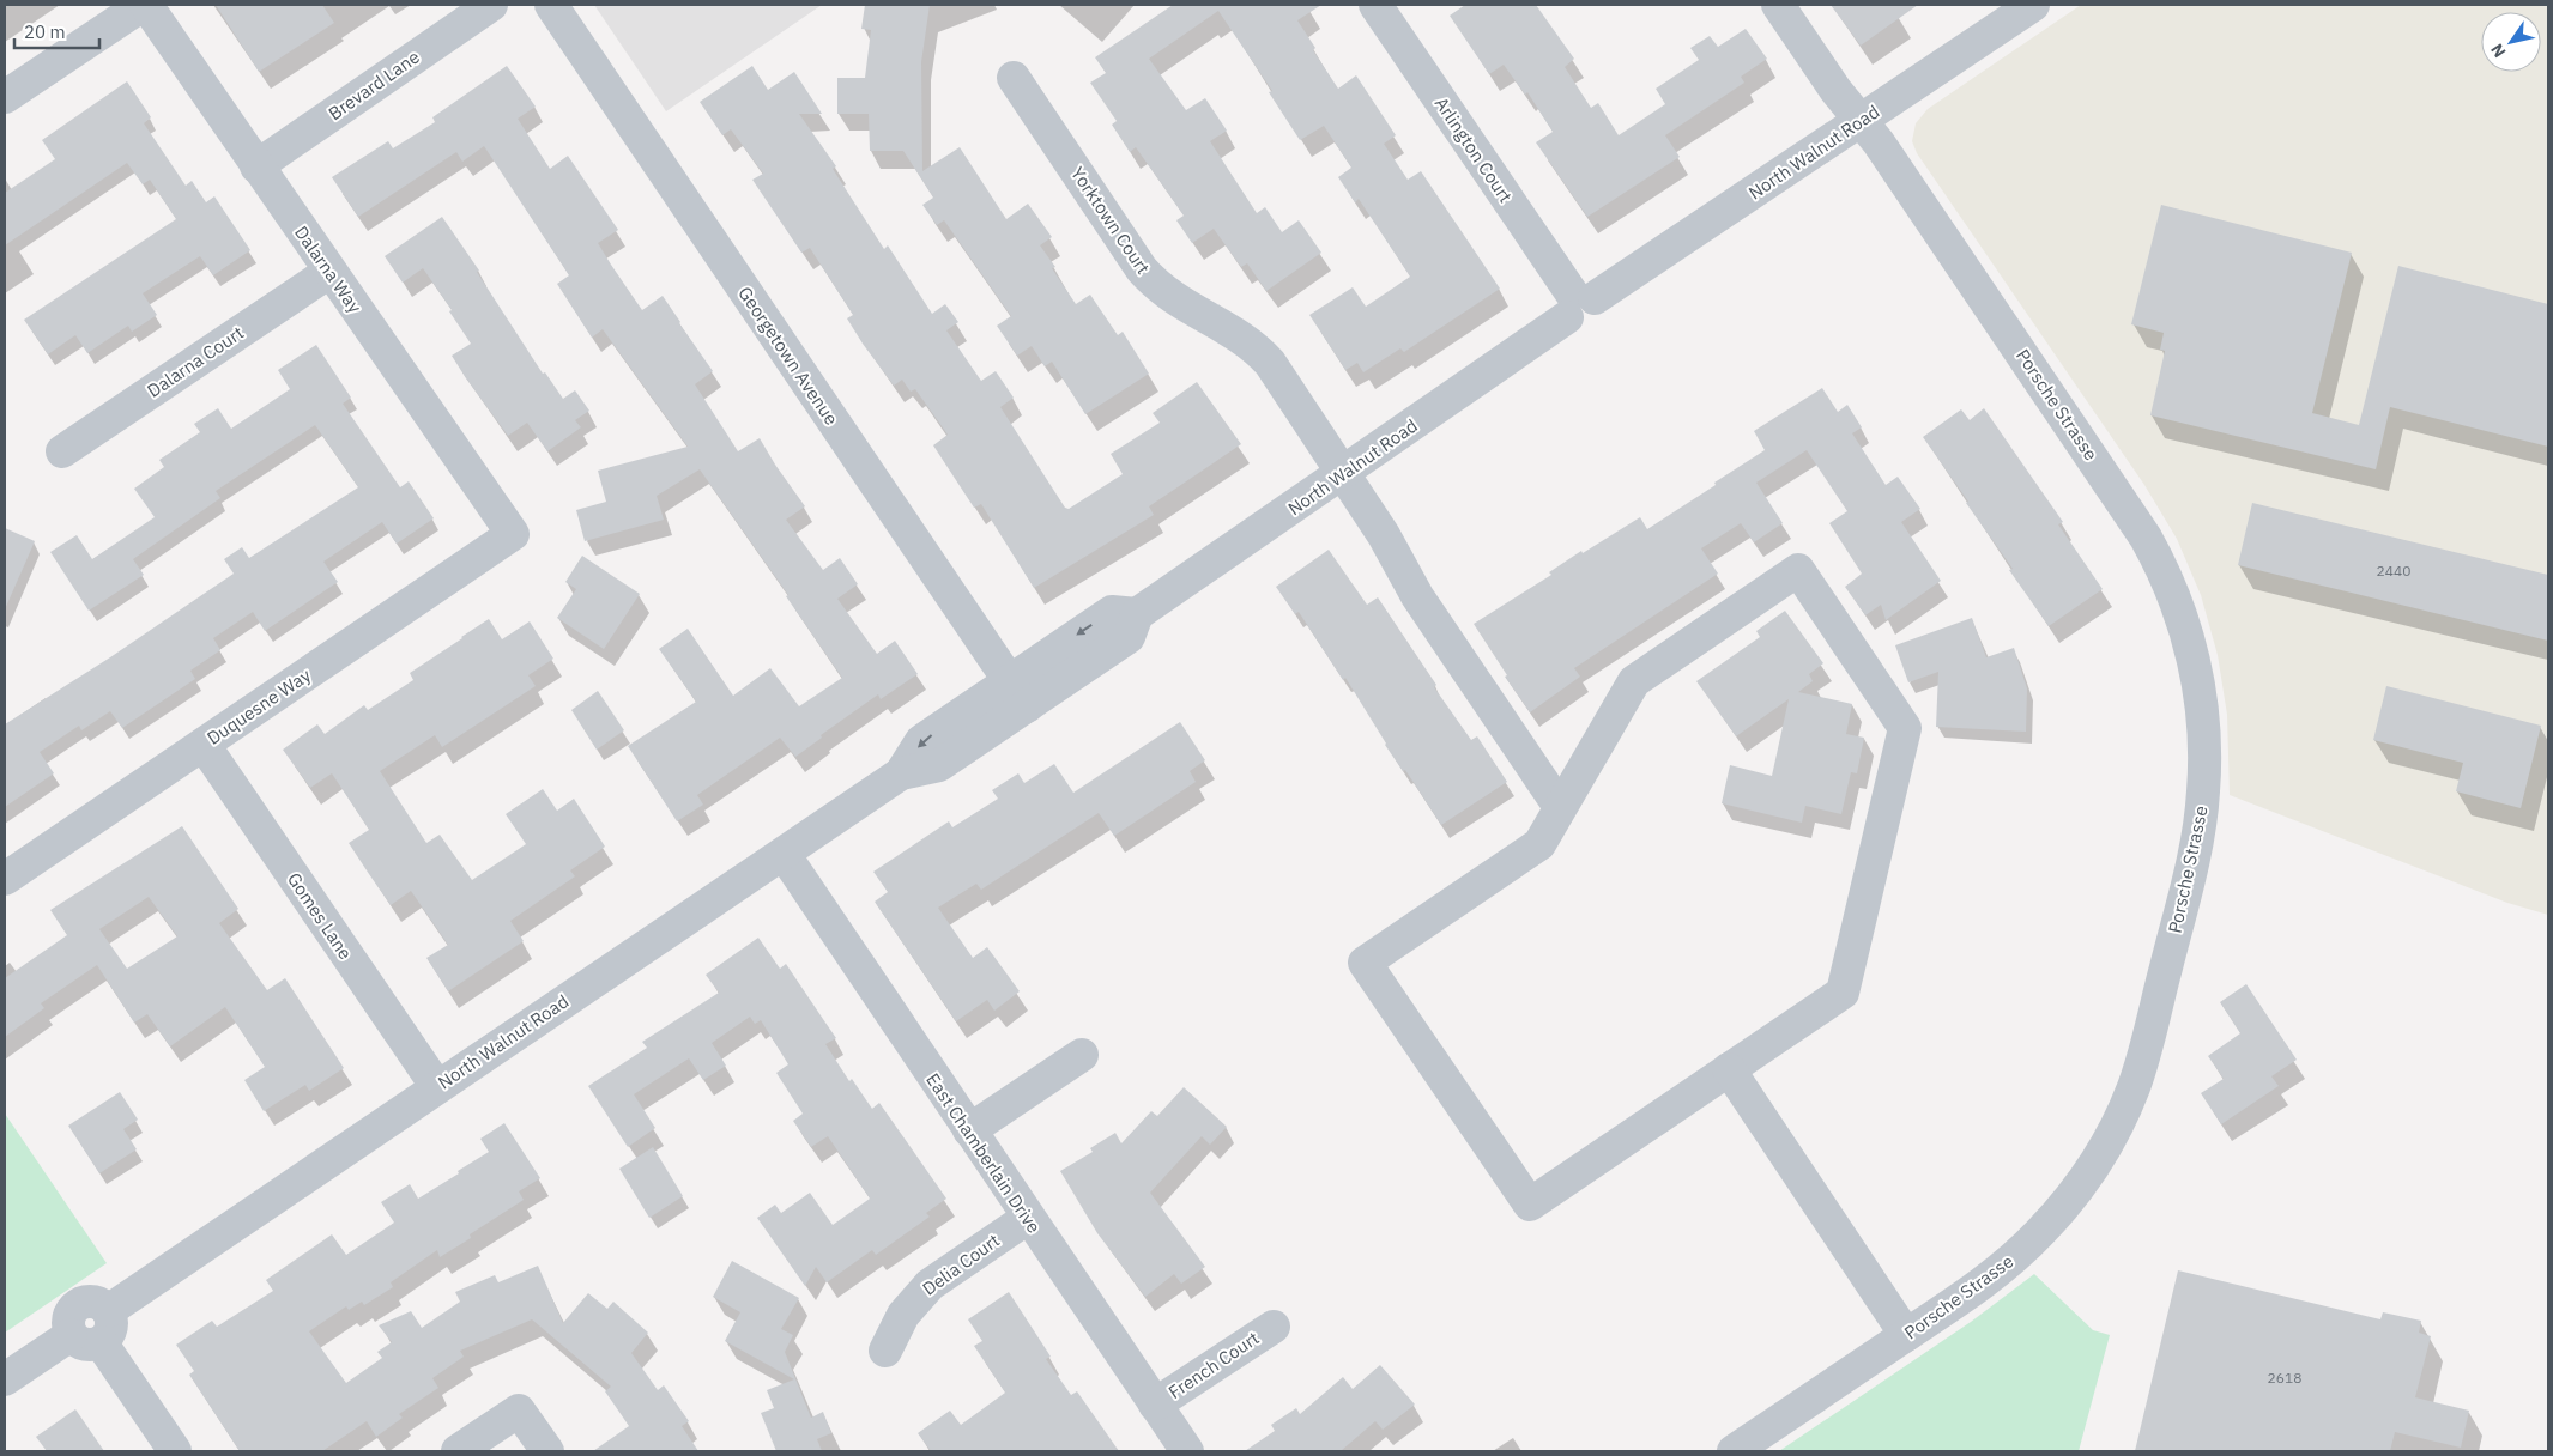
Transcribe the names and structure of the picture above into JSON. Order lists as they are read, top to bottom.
{
  "streets": {
    "street": [
      "Brevard Lane",
      "Arlington Court",
      "North Walnut Road",
      "Yorktown Court",
      "Dalarna Way",
      "Georgetown Avenue",
      "Dalarna Court",
      "Porsche Strasse",
      "Duquesne Way",
      "Gomes Lane",
      "East Chamberlain Drive",
      "Delia Court",
      "French Court"
    ]
  },
  "crossings": [
    ["Brevard Lane", "Dalarna Way"],
    ["Arlington Court", "North Walnut Road"],
    ["North Walnut Road", "Yorktown Court"],
    ["North Walnut Road", "Georgetown Avenue"],
    ["North Walnut Road", "Porsche Strasse"],
    ["North Walnut Road", "Gomes Lane"],
    ["North Walnut Road", "East Chamberlain Drive"],
    ["Dalarna Way", "Dalarna Court"],
    ["Dalarna Way", "Duquesne Way"],
    ["Duquesne Way", "Gomes Lane"],
    ["East Chamberlain Drive", "Delia Court"],
    ["East Chamberlain Drive", "French Court"]
  ],
  "house_numbers": ["2440", "2618"],
  "scale_bar": "20 m",
  "north": "bottom left"
}
